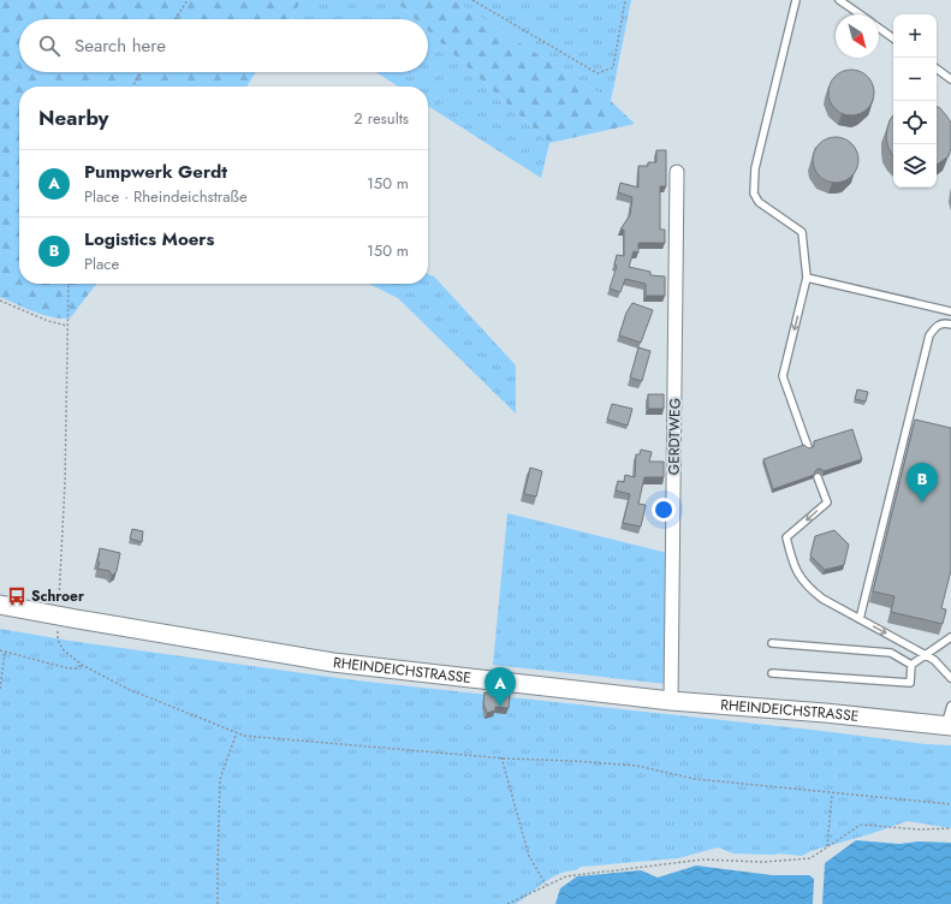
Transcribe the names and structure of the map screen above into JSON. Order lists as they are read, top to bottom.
{
  "streets": {
    "main road": ["RHEINDEICHSTRASSE"],
    "street": ["GERDTWEG"]
  },
  "crossings": [
    ["GERDTWEG", "RHEINDEICHSTRASSE"]
  ],
  "places": {
    "bus stop": ["Schroer"]
  },
  "north": "bottom right",
  "page": {
    "map_buttons": ["+", "−"],
    "search": "Search here",
    "heading": ["Nearby", "2 results"],
    "list": [
      {
        "mark": "A",
        "name": "Pumpwerk Gerdt",
        "note": "Place · Rheindeichstraße",
        "value": "150 m"
      },
      {
        "mark": "B",
        "name": "Logistics Moers",
        "note": "Place",
        "value": "150 m"
      }
    ],
    "pins": ["B", "A"]
  }
}
